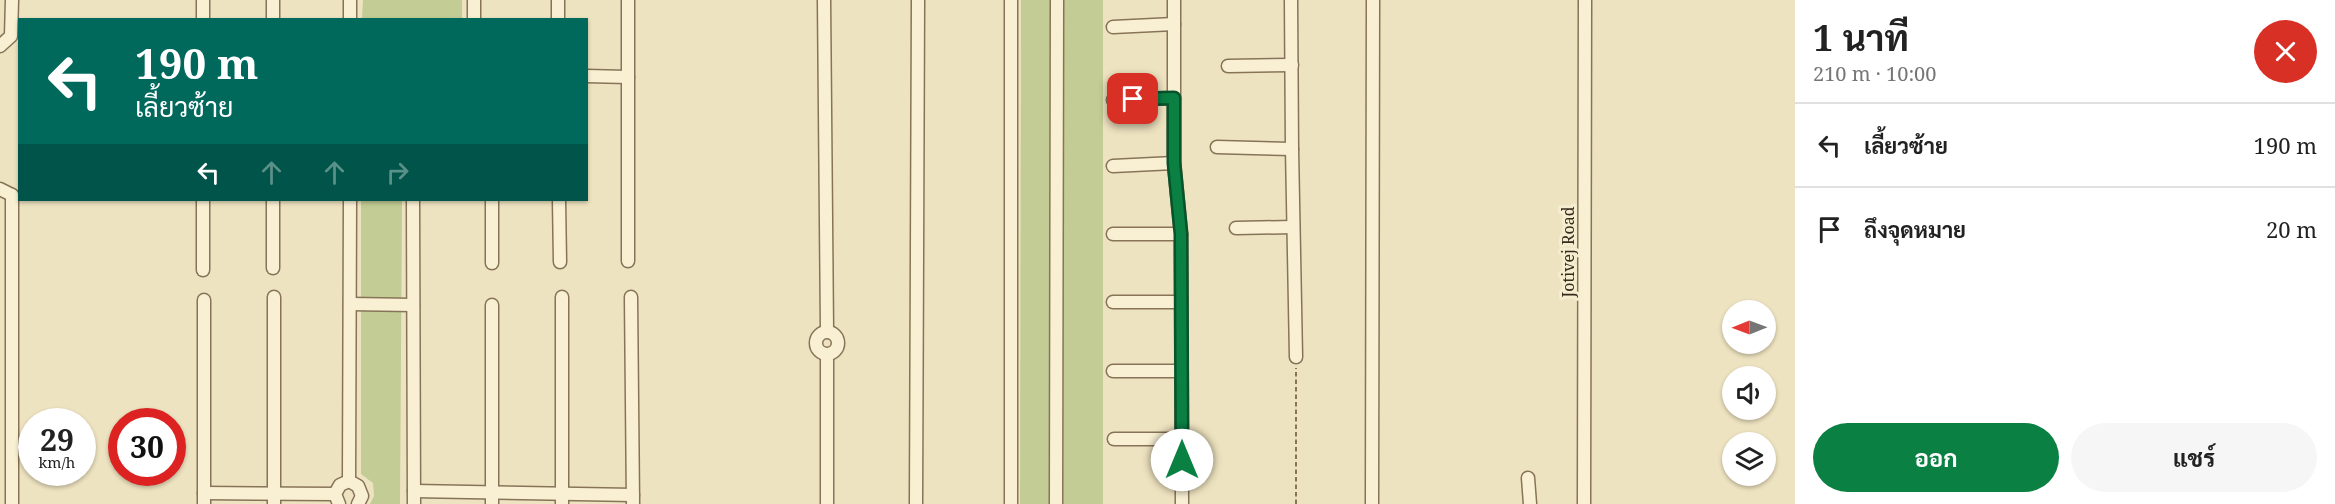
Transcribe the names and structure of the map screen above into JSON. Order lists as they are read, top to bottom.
{
  "streets": {
    "street": ["Jotivej Road"]
  },
  "north": "left",
  "page": {
    "heading": ["1 นาที", "210 m · 10:00"],
    "turn": ["190 m", "เลี้ยวซ้าย"],
    "list": [
      {
        "name": "เลี้ยวซ้าย",
        "value": "190 m"
      },
      {
        "name": "ถึงจุดหมาย",
        "value": "20 m"
      }
    ],
    "speed": "29 km/h",
    "limit": "30",
    "buttons": ["ออก", "แชร์"]
  }
}
